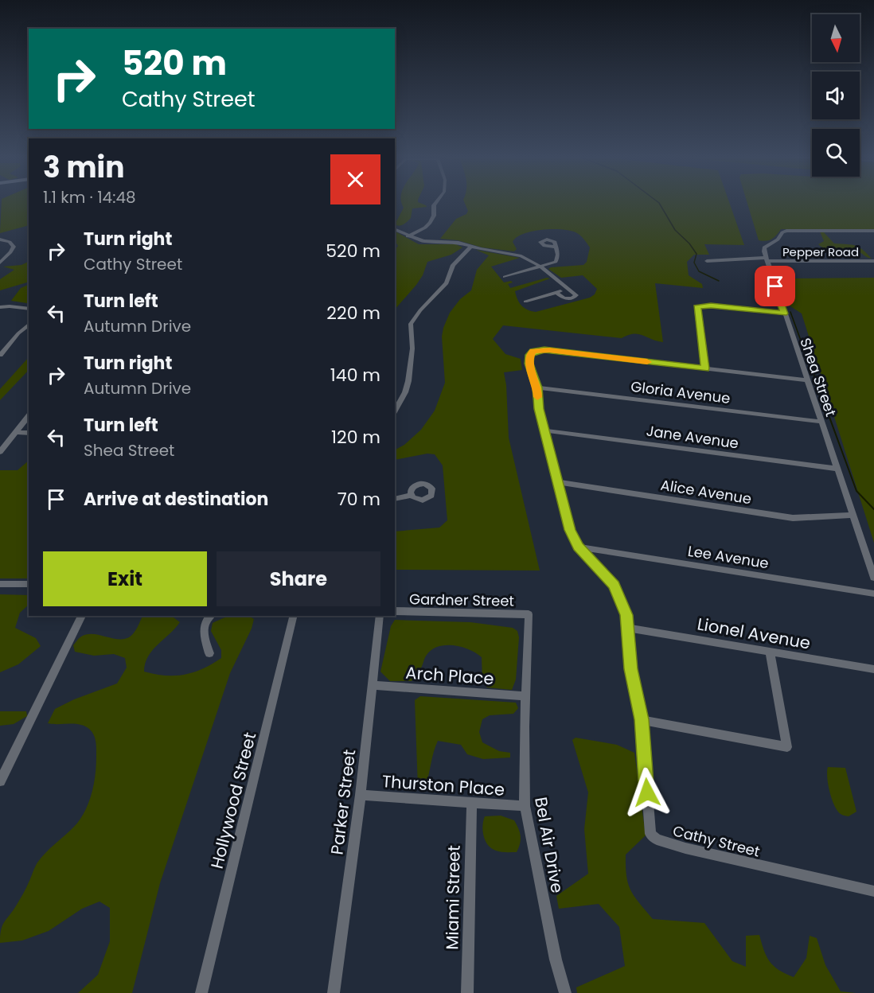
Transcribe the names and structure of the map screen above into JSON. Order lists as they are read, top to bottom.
{
  "streets": {
    "street": [
      "Pepper Road",
      "Shea Street",
      "Gloria Avenue",
      "Jane Avenue",
      "Alice Avenue",
      "Lee Avenue",
      "Gardner Street",
      "Lionel Avenue",
      "Arch Place",
      "Thurston Place",
      "Hollywood Street",
      "Parker Street",
      "Cathy Street",
      "Bel Air Drive",
      "Miami Street"
    ]
  },
  "crossings": [
    ["Pepper Road", "Shea Street"],
    ["Shea Street", "Gloria Avenue"],
    ["Shea Street", "Jane Avenue"],
    ["Shea Street", "Alice Avenue"],
    ["Shea Street", "Cathy Street"],
    ["Gloria Avenue", "Cathy Street"],
    ["Jane Avenue", "Cathy Street"],
    ["Alice Avenue", "Cathy Street"],
    ["Lee Avenue", "Cathy Street"],
    ["Gardner Street", "Bel Air Drive"],
    ["Lionel Avenue", "Cathy Street"],
    ["Arch Place", "Parker Street"],
    ["Arch Place", "Bel Air Drive"],
    ["Thurston Place", "Parker Street"],
    ["Thurston Place", "Bel Air Drive"],
    ["Thurston Place", "Miami Street"]
  ],
  "north": "bottom",
  "page": {
    "turn": ["520 m", "Cathy Street"],
    "heading": ["3 min", "1.1 km · 14:48"],
    "list": [
      {
        "name": "Turn right",
        "note": "Cathy Street",
        "value": "520 m"
      },
      {
        "name": "Turn left",
        "note": "Autumn Drive",
        "value": "220 m"
      },
      {
        "name": "Turn right",
        "note": "Autumn Drive",
        "value": "140 m"
      },
      {
        "name": "Turn left",
        "note": "Shea Street",
        "value": "120 m"
      },
      {
        "name": "Arrive at destination",
        "value": "70 m"
      }
    ],
    "buttons": ["Exit", "Share"]
  }
}
